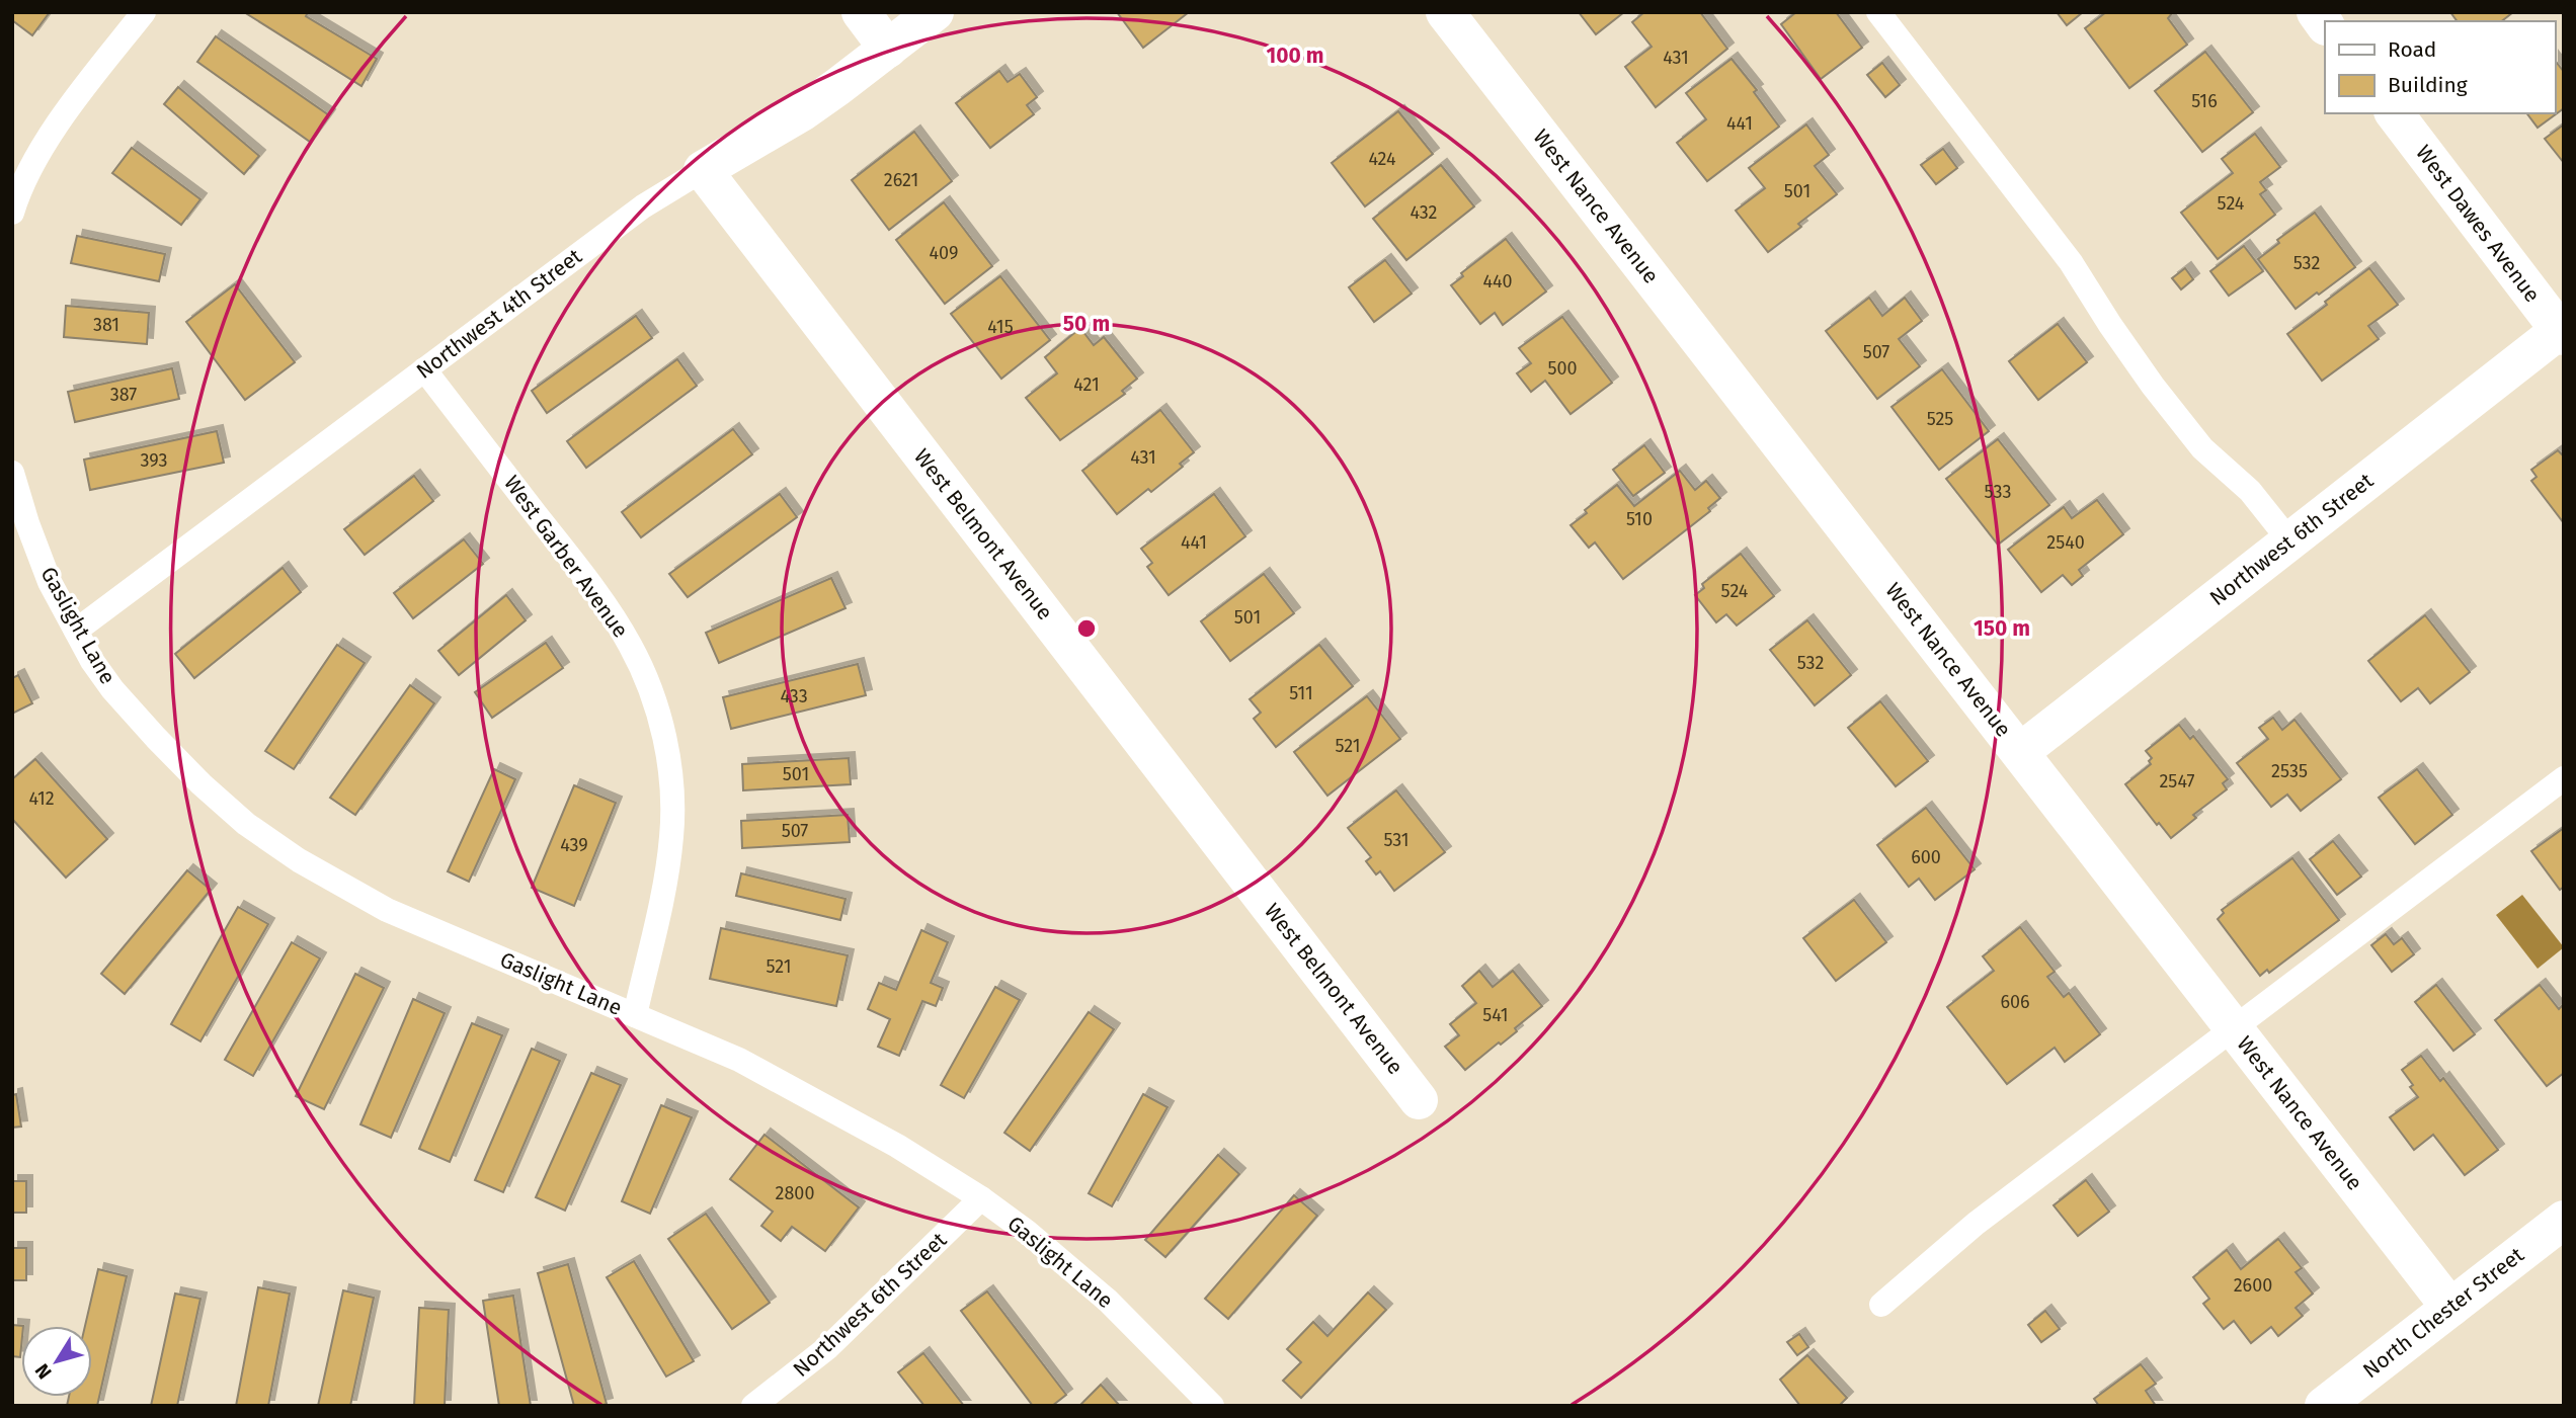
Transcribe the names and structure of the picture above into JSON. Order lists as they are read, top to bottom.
{
  "streets": {
    "street": [
      "West Nance Avenue",
      "West Dawes Avenue",
      "Northwest 4th Street",
      "West Belmont Avenue",
      "Northwest 6th Street",
      "North Chester Street"
    ],
    "lane": ["West Garber Avenue", "Gaslight Lane"]
  },
  "crossings": [
    ["West Nance Avenue", "Northwest 6th Street"],
    ["West Nance Avenue", "North Chester Street"],
    ["West Dawes Avenue", "Northwest 6th Street"],
    ["Northwest 4th Street", "West Belmont Avenue"],
    ["Northwest 4th Street", "West Garber Avenue"],
    ["Northwest 4th Street", "Gaslight Lane"],
    ["Northwest 6th Street", "Gaslight Lane"],
    ["West Garber Avenue", "Gaslight Lane"]
  ],
  "house_numbers": [
    "431",
    "516",
    "441",
    "424",
    "2621",
    "501",
    "524",
    "432",
    "409",
    "532",
    "440",
    "381",
    "415",
    "507",
    "500",
    "421",
    "387",
    "525",
    "431",
    "393",
    "533",
    "510",
    "441",
    "2540",
    "524",
    "501",
    "532",
    "511",
    "433",
    "521",
    "2535",
    "501",
    "2547",
    "412",
    "507",
    "531",
    "439",
    "600",
    "521",
    "606",
    "541",
    "2800",
    "2600"
  ],
  "legend": ["Road", "Building"],
  "north": "bottom left",
  "rings": ["100 m", "50 m", "150 m"]
}
